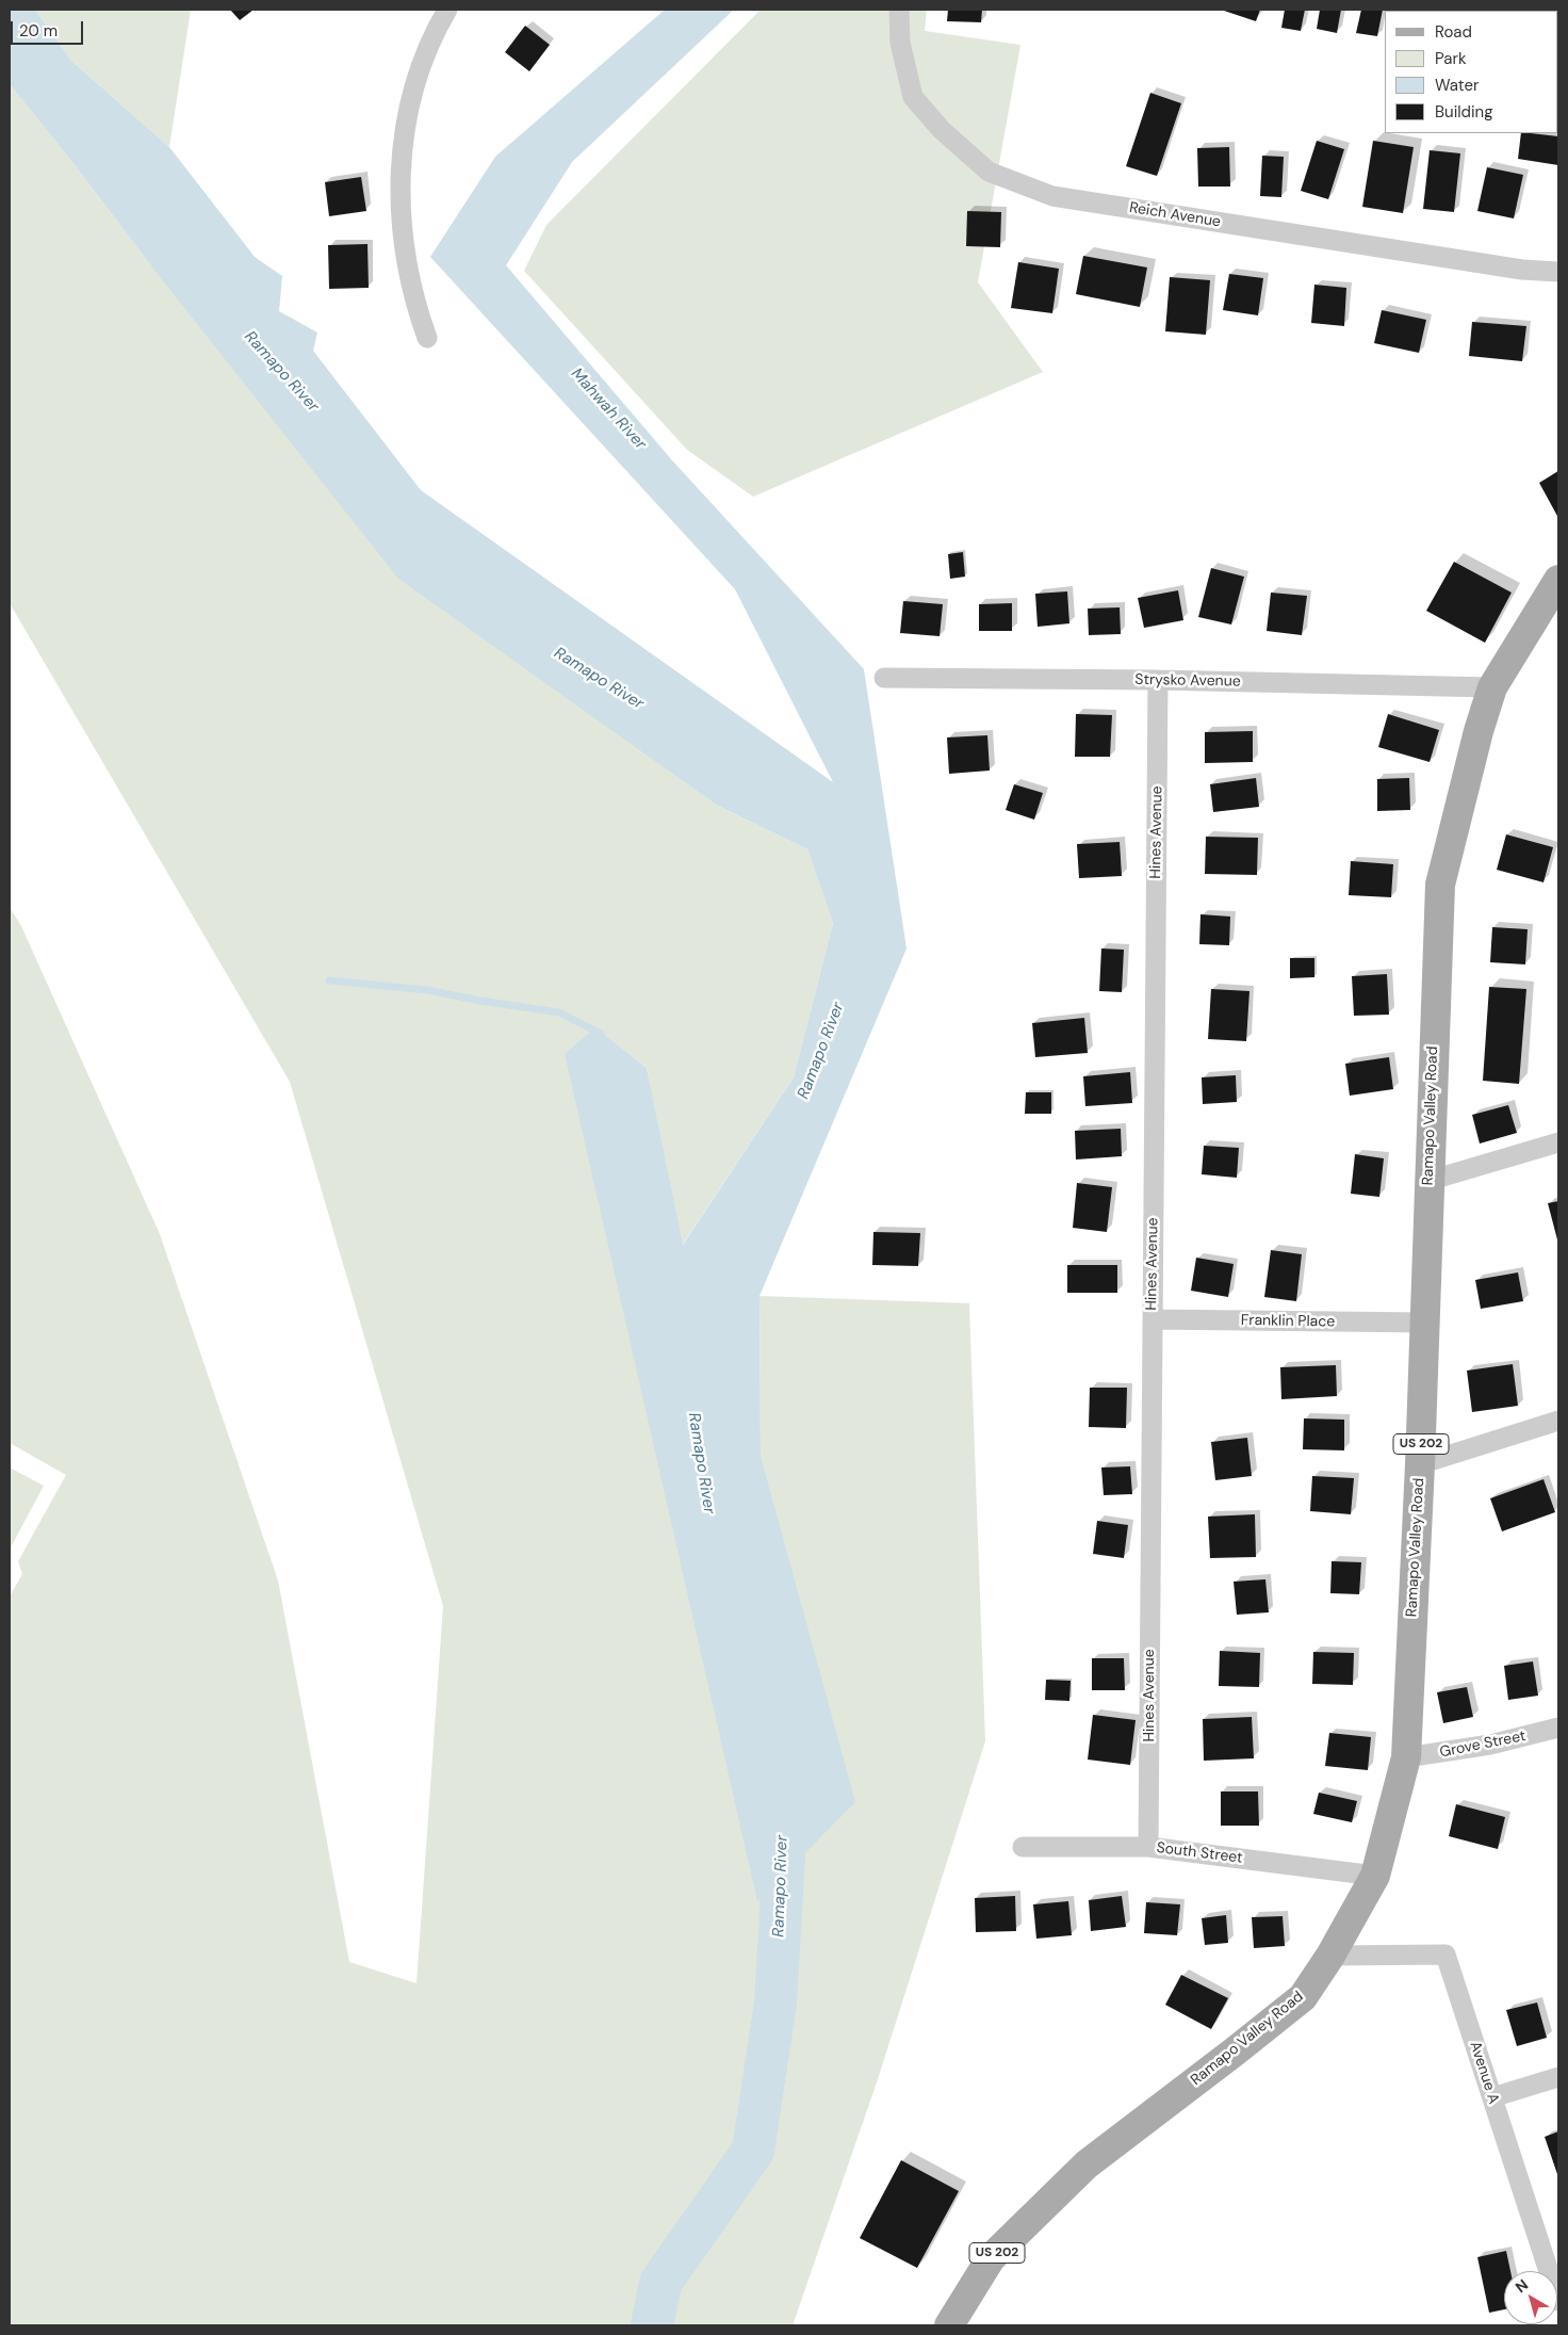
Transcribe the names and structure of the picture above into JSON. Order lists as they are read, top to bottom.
{
  "streets": {
    "main road": ["Ramapo Valley Road", "US 202"],
    "street": [
      "Reich Avenue",
      "Strysko Avenue",
      "Hines Avenue",
      "Franklin Place",
      "Grove Street",
      "South Street",
      "Avenue A"
    ]
  },
  "crossings": [
    ["Strysko Avenue", "Hines Avenue"],
    ["Strysko Avenue", "Ramapo Valley Road"],
    ["Hines Avenue", "Franklin Place"],
    ["Hines Avenue", "South Street"],
    ["Ramapo Valley Road", "Franklin Place"],
    ["Ramapo Valley Road", "Grove Street"],
    ["Ramapo Valley Road", "South Street"],
    ["Ramapo Valley Road", "Avenue A"]
  ],
  "water": ["Ramapo River", "Mahwah River"],
  "legend": [
    "Road",
    "Park",
    "Water",
    "Building"
  ],
  "scale_bar": "20 m",
  "north": "top left"
}
